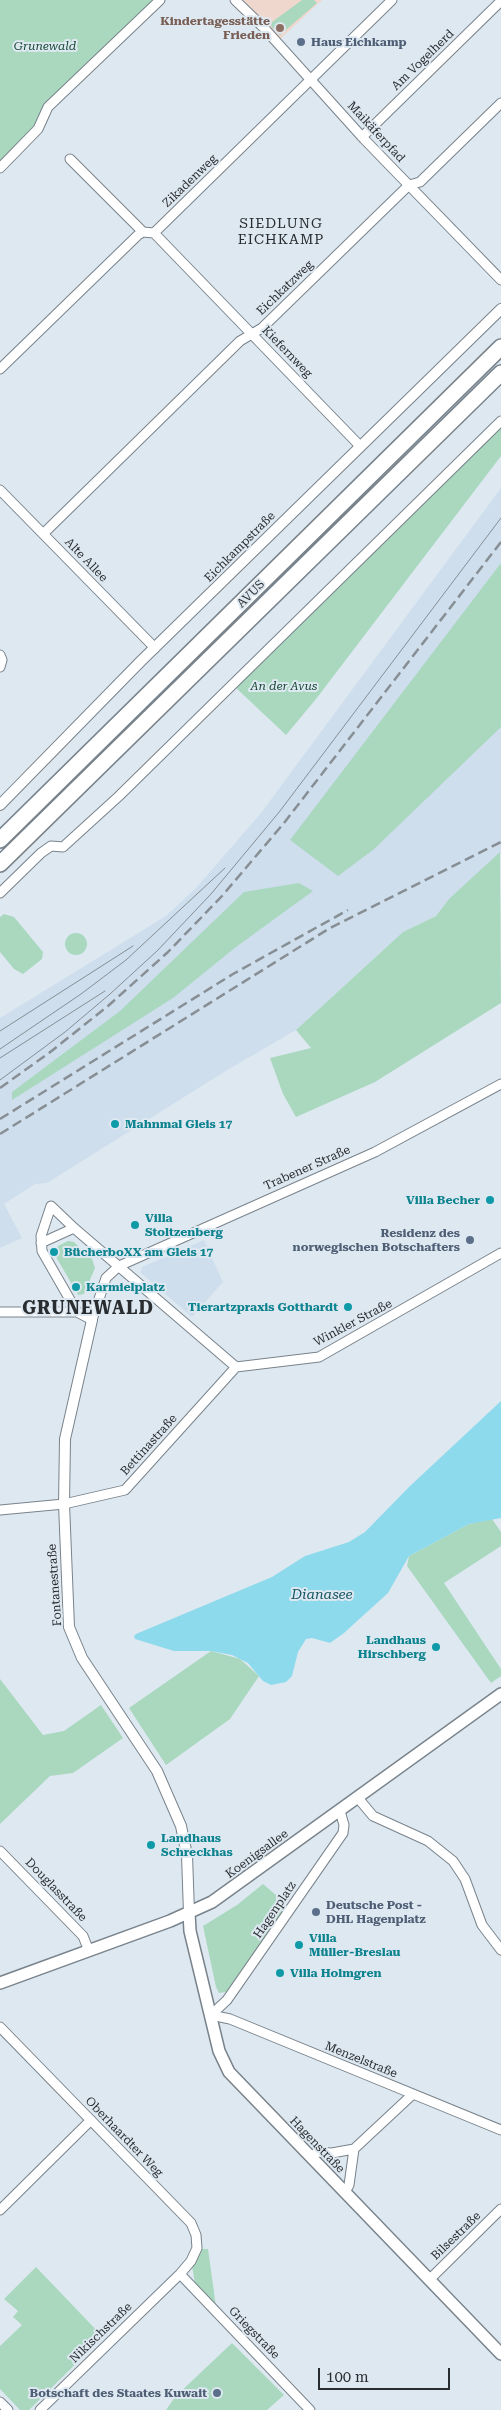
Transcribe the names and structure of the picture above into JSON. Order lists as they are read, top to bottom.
{
  "streets": {
    "highway": ["AVUS"],
    "main road": ["Koenigsallee", "Hagenstraße"],
    "street": [
      "Am Vogelherd",
      "Maikäferpfad",
      "Zikadenweg",
      "Eichkatzweg",
      "Kiefernweg",
      "Eichkampstraße",
      "Alte Allee",
      "Trabener Straße",
      "Winkler Straße",
      "Bettinastraße",
      "Fontanestraße",
      "Douglasstraße",
      "Hagenplatz",
      "Menzelstraße",
      "Oberhaardter Weg",
      "Bilsestraße",
      "Nikischstraße",
      "Griegstraße"
    ]
  },
  "crossings": [
    ["Am Vogelherd", "Maikäferpfad"],
    ["Maikäferpfad", "Zikadenweg"],
    ["Maikäferpfad", "Eichkatzweg"],
    ["Zikadenweg", "Kiefernweg"],
    ["Eichkatzweg", "Kiefernweg"],
    ["Eichkatzweg", "Alte Allee"],
    ["Kiefernweg", "Eichkampstraße"],
    ["Eichkampstraße", "Alte Allee"],
    ["Trabener Straße", "Fontanestraße"],
    ["Winkler Straße", "Bettinastraße"],
    ["Bettinastraße", "Fontanestraße"],
    ["Fontanestraße", "Koenigsallee"],
    ["Fontanestraße", "Hagenstraße"],
    ["Koenigsallee", "Douglasstraße"],
    ["Koenigsallee", "Hagenplatz"],
    ["Koenigsallee", "Hagenstraße"],
    ["Hagenplatz", "Menzelstraße"],
    ["Hagenplatz", "Hagenstraße"],
    ["Menzelstraße", "Hagenstraße"],
    ["Oberhaardter Weg", "Nikischstraße"],
    ["Oberhaardter Weg", "Griegstraße"],
    ["Hagenstraße", "Bilsestraße"],
    ["Nikischstraße", "Griegstraße"]
  ],
  "districts": ["SIEDLUNG EICHKAMP", "GRUNEWALD"],
  "water": ["Dianasee"],
  "parks": ["Grunewald", "An der Avus"],
  "places": [
    "Kindertagesstätte Frieden",
    "Haus Eichkamp",
    "Mahnmal Gleis 17",
    "Villa Becher",
    "Villa Stoltzenberg",
    "Residenz des norwegischen Botschafters",
    "BücherboXX am Gleis 17",
    "Karmielplatz",
    "Tierartzpraxis Gotthardt",
    "Landhaus Hirschberg",
    "Landhaus Schreckhas",
    "Deutsche Post - DHL Hagenplatz",
    "Villa Müller-Breslau",
    "Villa Holmgren",
    "Botschaft des Staates Kuwait"
  ],
  "scale_bar": "100 m"
}
